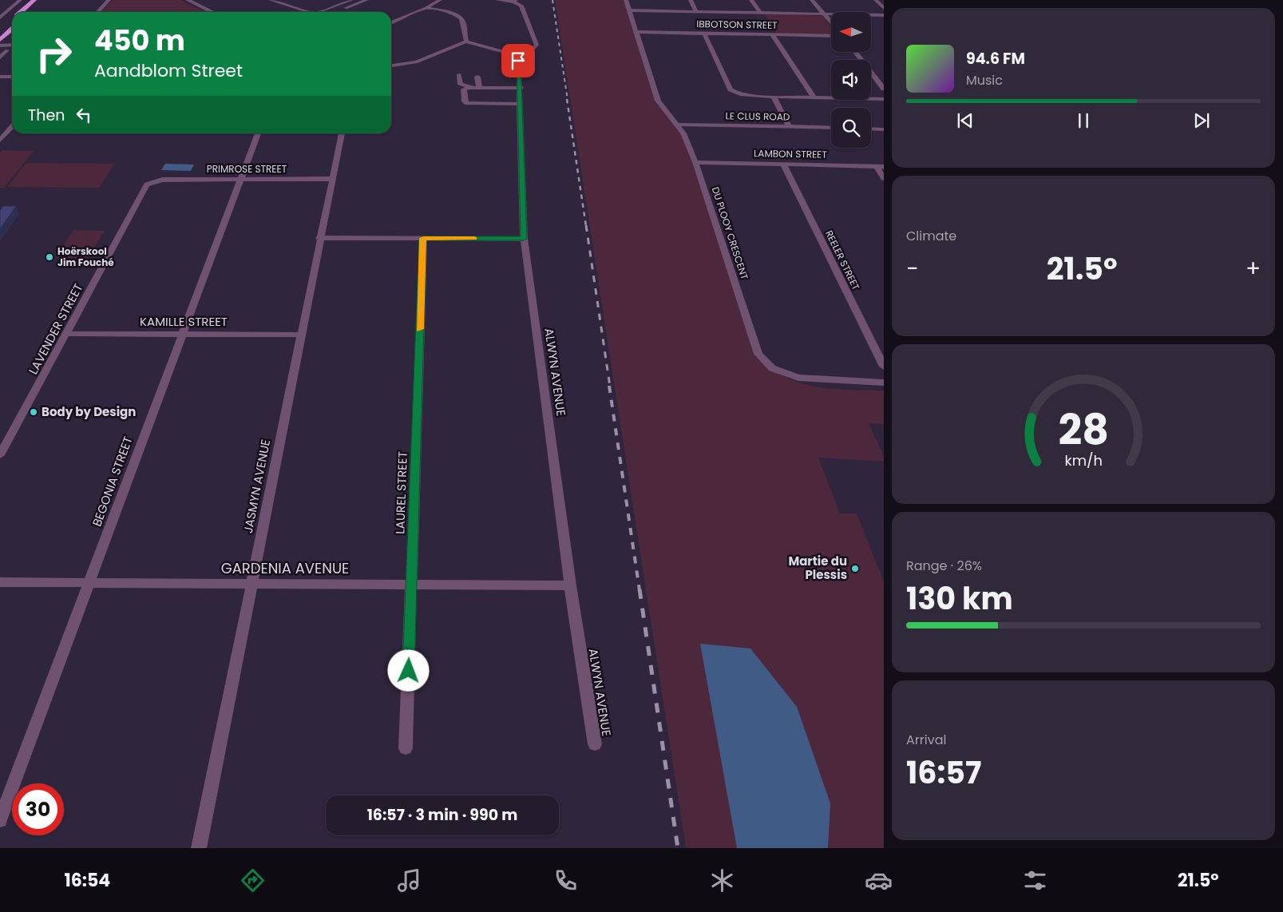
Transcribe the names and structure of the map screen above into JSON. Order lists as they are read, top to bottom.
{
  "streets": {
    "street": [
      "IBBOTSON STREET",
      "LE CLUS ROAD",
      "LAMBON STREET",
      "PRIMROSE STREET",
      "DU PLOOY CRESCENT",
      "REELER STREET",
      "KAMILLE STREET",
      "LAVENDER STREET",
      "ALWYN AVENUE",
      "BEGONIA STREET",
      "JASMYN AVENUE",
      "LAUREL STREET",
      "GARDENIA AVENUE"
    ]
  },
  "crossings": [
    ["IBBOTSON STREET", "DU PLOOY CRESCENT"],
    ["LE CLUS ROAD", "DU PLOOY CRESCENT"],
    ["LAMBON STREET", "DU PLOOY CRESCENT"],
    ["LAMBON STREET", "REELER STREET"],
    ["PRIMROSE STREET", "LAVENDER STREET"],
    ["PRIMROSE STREET", "BEGONIA STREET"],
    ["PRIMROSE STREET", "JASMYN AVENUE"],
    ["KAMILLE STREET", "LAVENDER STREET"],
    ["KAMILLE STREET", "BEGONIA STREET"],
    ["KAMILLE STREET", "JASMYN AVENUE"],
    ["ALWYN AVENUE", "GARDENIA AVENUE"],
    ["BEGONIA STREET", "GARDENIA AVENUE"],
    ["JASMYN AVENUE", "GARDENIA AVENUE"],
    ["LAUREL STREET", "GARDENIA AVENUE"]
  ],
  "places": ["Hoërskool Jim Fouché", "Body by Design", "Martie du Plessis"],
  "north": "left",
  "page": {
    "turn": ["450 m", "Aandblom Street"],
    "song": ["94.6 FM", "Music"],
    "then": "Then",
    "tile": [
      "Climate",
      ["Range · 26%", "130 km"],
      ["Arrival", "16:57"]
    ],
    "heat": ["−", "21.5°", "+"],
    "limit": "30",
    "trip": "16:57 · 3 min · 990 m",
    "tabs": ["16:54", "21.5°"],
    "gauge": ["28", "km/h"]
  }
}
